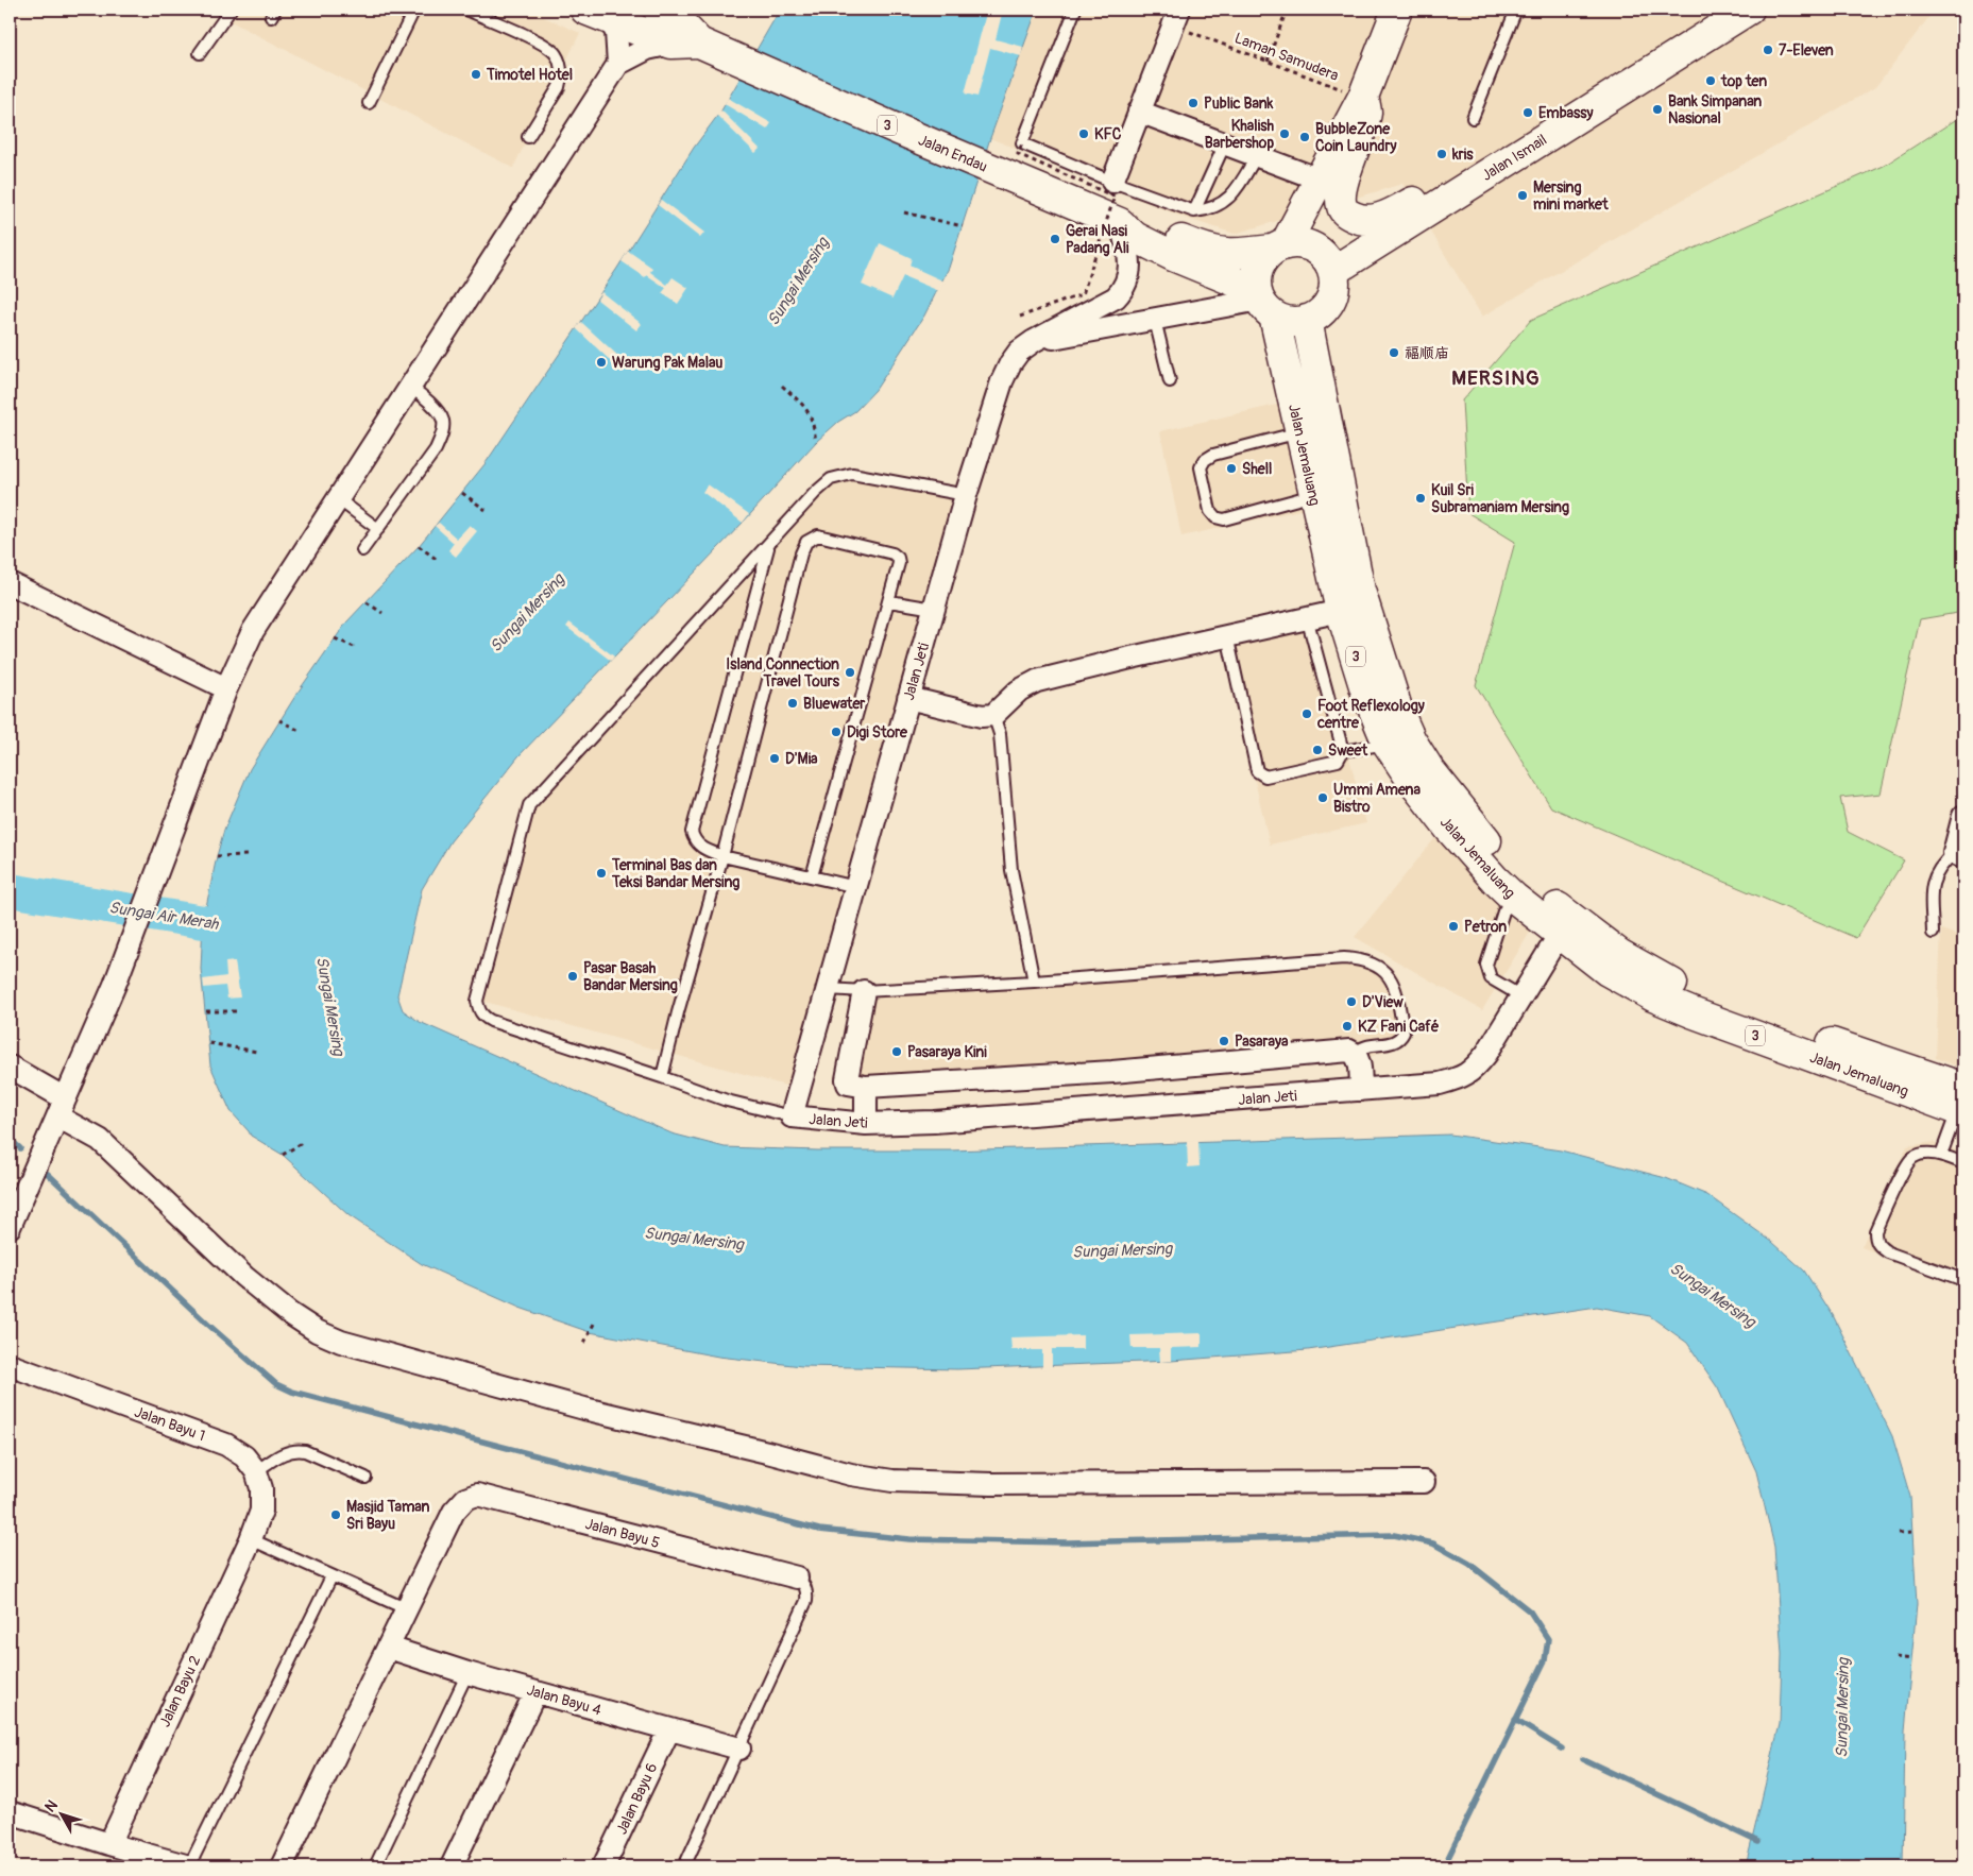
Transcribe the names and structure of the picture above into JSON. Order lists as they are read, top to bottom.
{
  "streets": {
    "main road": [
      "3",
      "Jalan Endau",
      "Jalan Ismail",
      "Jalan Jemaluang"
    ],
    "street": [
      "Jalan Jeti",
      "Jalan Bayu 1",
      "Jalan Bayu 5",
      "Jalan Bayu 2",
      "Jalan Bayu 4",
      "Jalan Bayu 6"
    ],
    "path": ["Laman Samudera"]
  },
  "crossings": [
    ["3", "Jalan Endau"],
    ["3", "Jalan Ismail"],
    ["3", "Jalan Jemaluang"],
    ["Jalan Endau", "Jalan Ismail"],
    ["Jalan Endau", "Jalan Jemaluang"],
    ["Jalan Endau", "Jalan Jeti"],
    ["Jalan Ismail", "Jalan Jemaluang"],
    ["Jalan Jemaluang", "Jalan Jeti"],
    ["Jalan Bayu 4", "Jalan Bayu 6"]
  ],
  "districts": ["MERSING"],
  "water": ["Sungai Mersing", "Sungai Air Merah"],
  "places": [
    "7-Eleven",
    "Timotel Hotel",
    "top ten",
    "Public Bank",
    "Bank Simpanan Nasional",
    "Embassy",
    "KFC",
    "Khalish Barbershop",
    "BubbleZone Coin Laundry",
    "kris",
    "Mersing mini market",
    "Gerai Nasi Padang Ali",
    "福顺庙",
    "Warung Pak Malau",
    "Shell",
    "Kuil Sri Subramaniam Mersing",
    "Island Connection Travel Tours",
    "Bluewater",
    "Foot Reflexology centre",
    "Digi Store",
    "Sweet",
    "D'Mia",
    "Ummi Amena Bistro",
    "Terminal Bas dan Teksi Bandar Mersing",
    "Petron",
    "Pasar Basah Bandar Mersing",
    "D'View",
    "KZ Fani Café",
    "Pasaraya",
    "Pasaraya Kini",
    "Masjid Taman Sri Bayu"
  ],
  "north": "top left"
}
